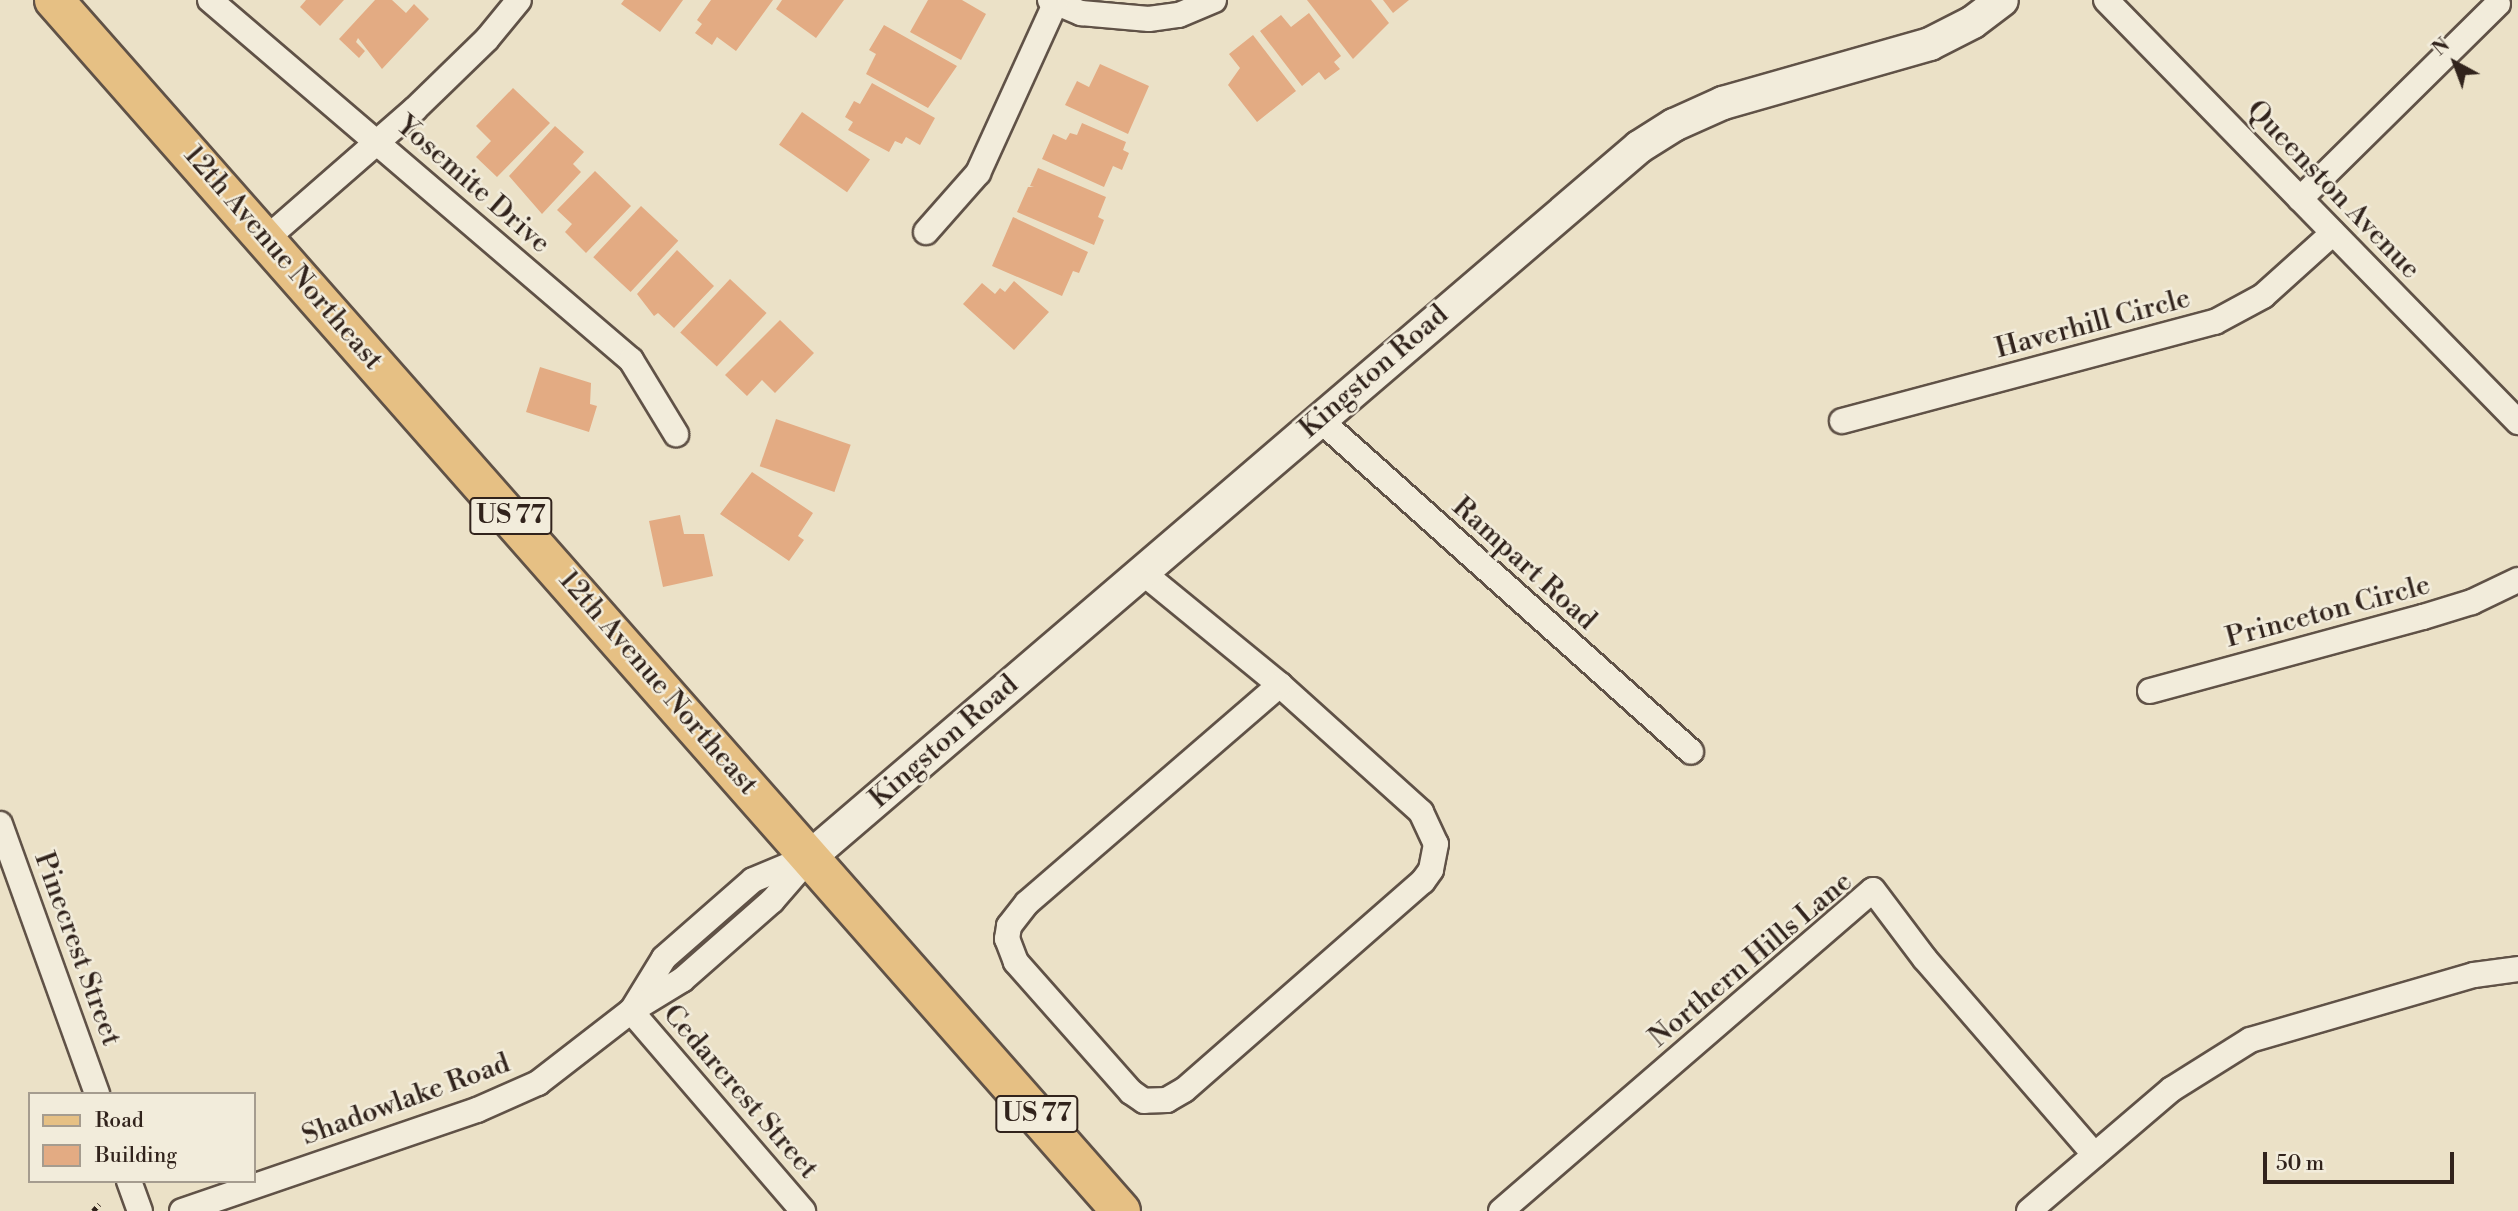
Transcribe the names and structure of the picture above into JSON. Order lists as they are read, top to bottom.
{
  "streets": {
    "main road": ["12th Avenue Northeast", "US 77"],
    "street": [
      "Yosemite Drive",
      "Queenston Avenue",
      "Haverhill Circle",
      "Kingston Road",
      "Rampart Road",
      "Princeton Circle",
      "Pinecrest Street",
      "Northern Hills Lane",
      "Cedarcrest Street",
      "Shadowlake Road"
    ]
  },
  "crossings": [
    ["Queenston Avenue", "Haverhill Circle"],
    ["12th Avenue Northeast", "Kingston Road"],
    ["12th Avenue Northeast", "Shadowlake Road"],
    ["Kingston Road", "Rampart Road"],
    ["Kingston Road", "Shadowlake Road"],
    ["Cedarcrest Street", "Shadowlake Road"]
  ],
  "legend": ["Road", "Building"],
  "scale_bar": "50 m",
  "north": "top left"
}
